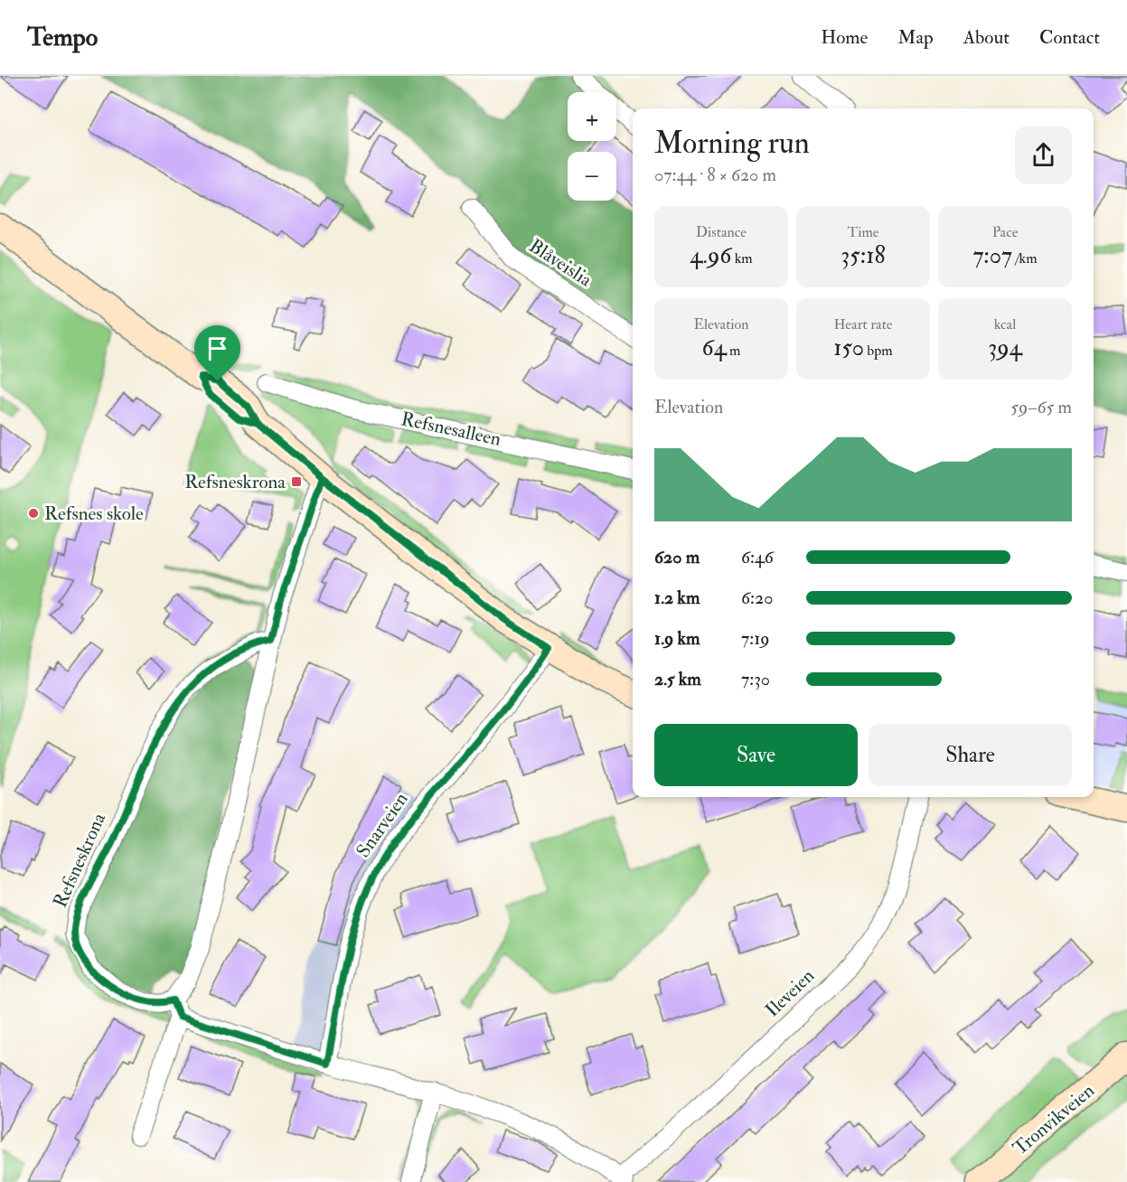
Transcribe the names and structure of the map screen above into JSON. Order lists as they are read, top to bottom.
{
  "streets": {
    "street": [
      "Blåveislia",
      "Refsnesalleen",
      "Snarveien",
      "Refsneskrona",
      "Ileveien",
      "Tronvikveien"
    ]
  },
  "places": {
    "transit": ["Refsneskrona"],
    "other": ["Refsnes skole"]
  },
  "page": {
    "header": "Tempo",
    "nav": [
      "Home",
      "Map",
      "About",
      "Contact"
    ],
    "map_buttons": ["+", "−"],
    "heading": ["Morning run", "07:44 · 8 × 620 m"],
    "stats": [
      ["Distance", "4.96 km"],
      ["Time", "35:18"],
      ["Pace", "7:07 /km"],
      ["Elevation", "64 m"],
      ["Heart rate", "150 bpm"],
      ["kcal", "394"]
    ],
    "chart": ["Elevation", "59–65 m"],
    "list": [
      {
        "name": "620 m",
        "note": "6:46"
      },
      {
        "name": "1.2 km",
        "note": "6:20"
      },
      {
        "name": "1.9 km",
        "note": "7:19"
      },
      {
        "name": "2.5 km",
        "note": "7:30"
      }
    ],
    "buttons": ["Save", "Share"]
  }
}
